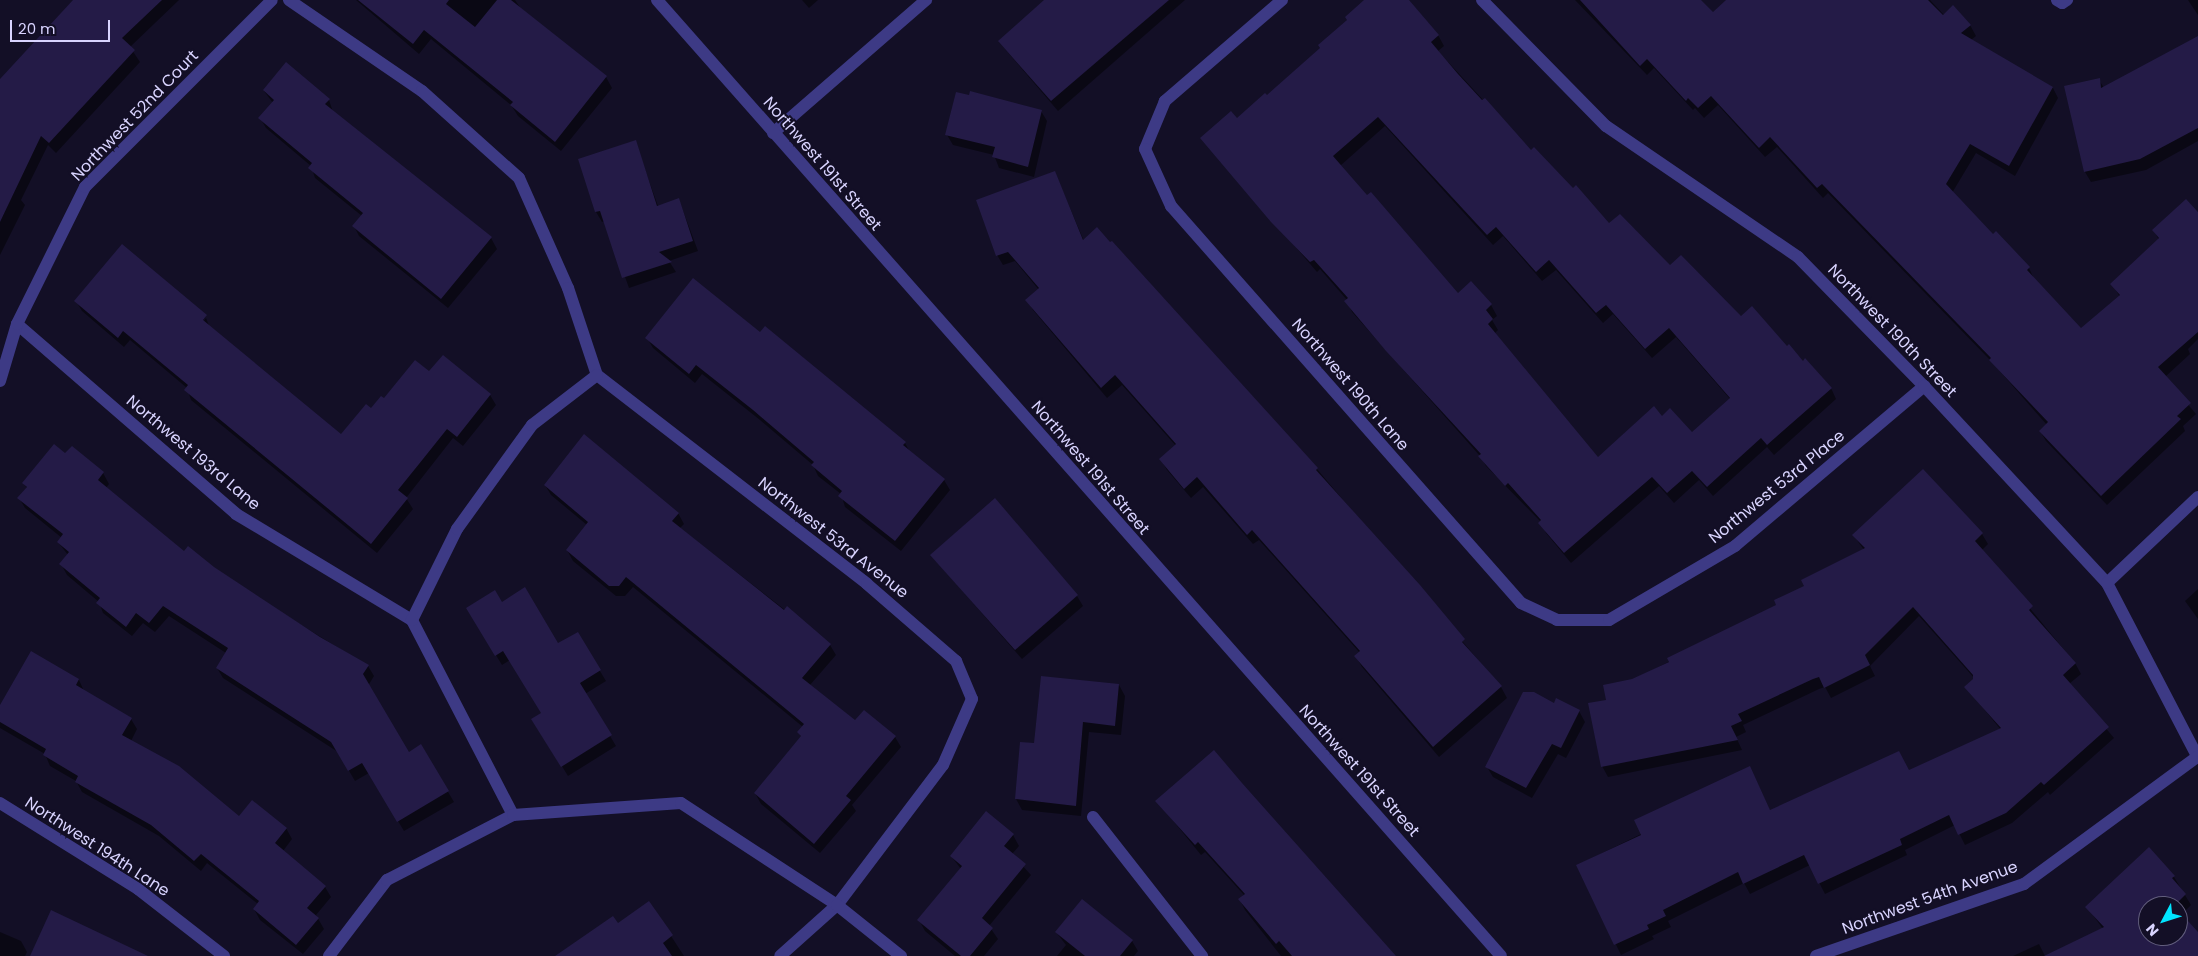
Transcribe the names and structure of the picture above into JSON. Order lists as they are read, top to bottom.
{
  "streets": {
    "street": [
      "Northwest 52nd Court",
      "Northwest 191st Street",
      "Northwest 190th Street",
      "Northwest 190th Lane",
      "Northwest 193rd Lane",
      "Northwest 53rd Place",
      "Northwest 53rd Avenue",
      "Northwest 194th Lane",
      "Northwest 54th Avenue"
    ]
  },
  "crossings": [
    ["Northwest 52nd Court", "Northwest 193rd Lane"],
    ["Northwest 190th Street", "Northwest 53rd Place"],
    ["Northwest 190th Street", "Northwest 54th Avenue"],
    ["Northwest 190th Lane", "Northwest 53rd Place"]
  ],
  "scale_bar": "20 m",
  "north": "bottom left"
}
